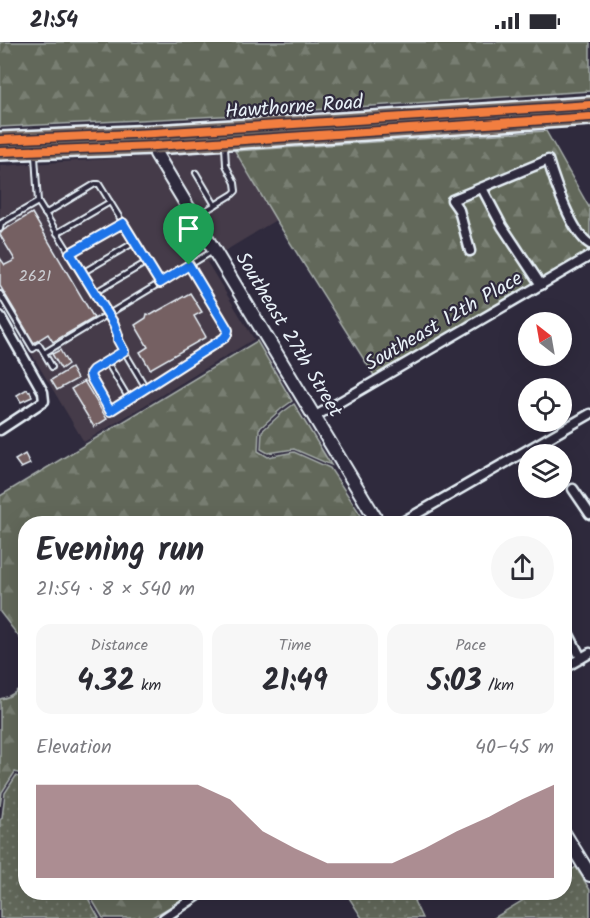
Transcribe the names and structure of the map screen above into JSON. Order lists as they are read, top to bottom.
{
  "streets": {
    "highway": ["Hawthorne Road"],
    "street": ["Southeast 12th Place", "Southeast 27th Street"]
  },
  "crossings": [
    ["Hawthorne Road", "Southeast 27th Street"],
    ["Southeast 12th Place", "Southeast 27th Street"]
  ],
  "house_numbers": ["2621"],
  "north": "top left",
  "page": {
    "status": "21:54",
    "heading": ["Evening run", "21:54 · 8 × 540 m"],
    "stats": [
      ["Distance", "4.32 km"],
      ["Time", "21:49"],
      ["Pace", "5:03 /km"]
    ],
    "chart": ["Elevation", "40–45 m"]
  }
}
